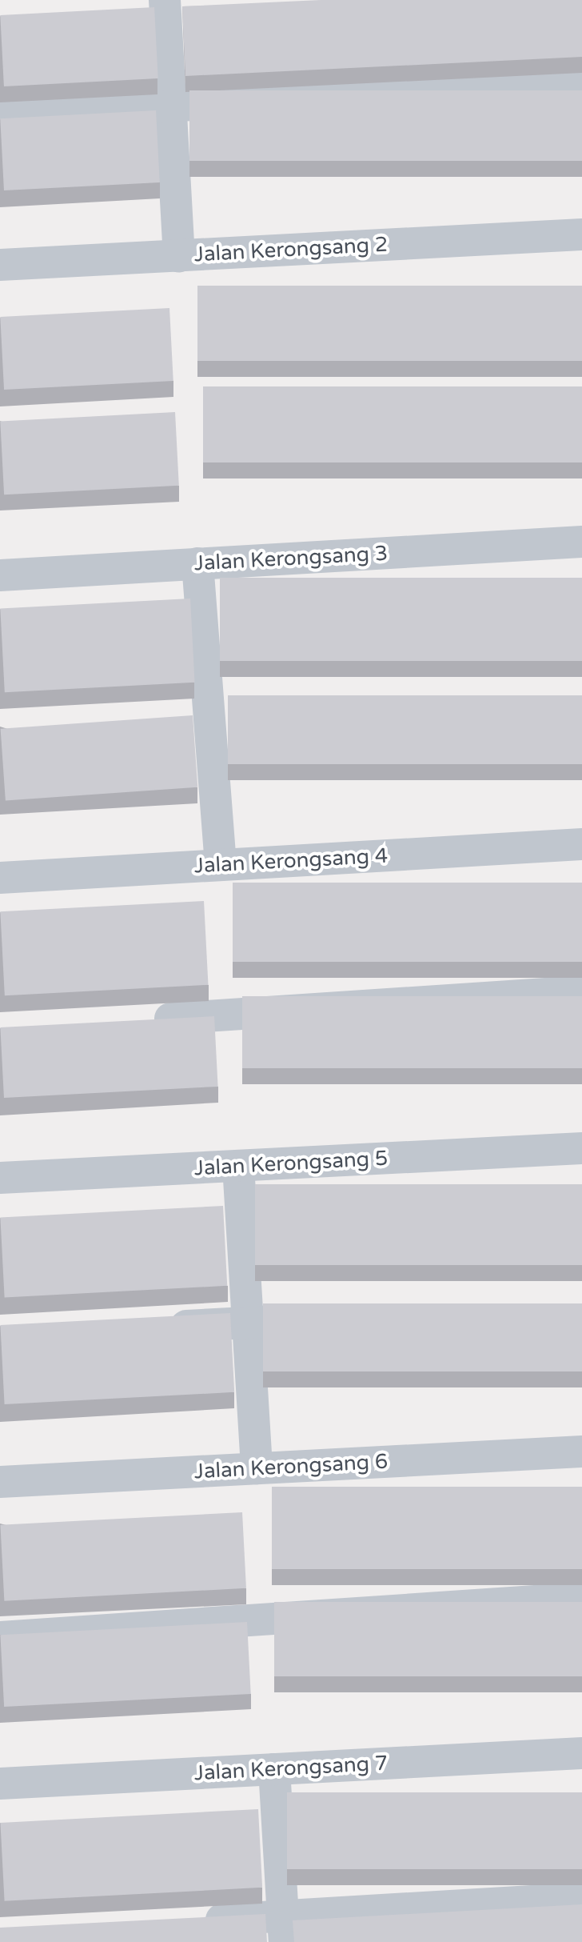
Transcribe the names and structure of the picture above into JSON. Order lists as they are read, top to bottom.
{
  "streets": {
    "street": [
      "Jalan Kerongsang 2",
      "Jalan Kerongsang 3",
      "Jalan Kerongsang 4",
      "Jalan Kerongsang 5",
      "Jalan Kerongsang 6",
      "Jalan Kerongsang 7"
    ]
  }
}
